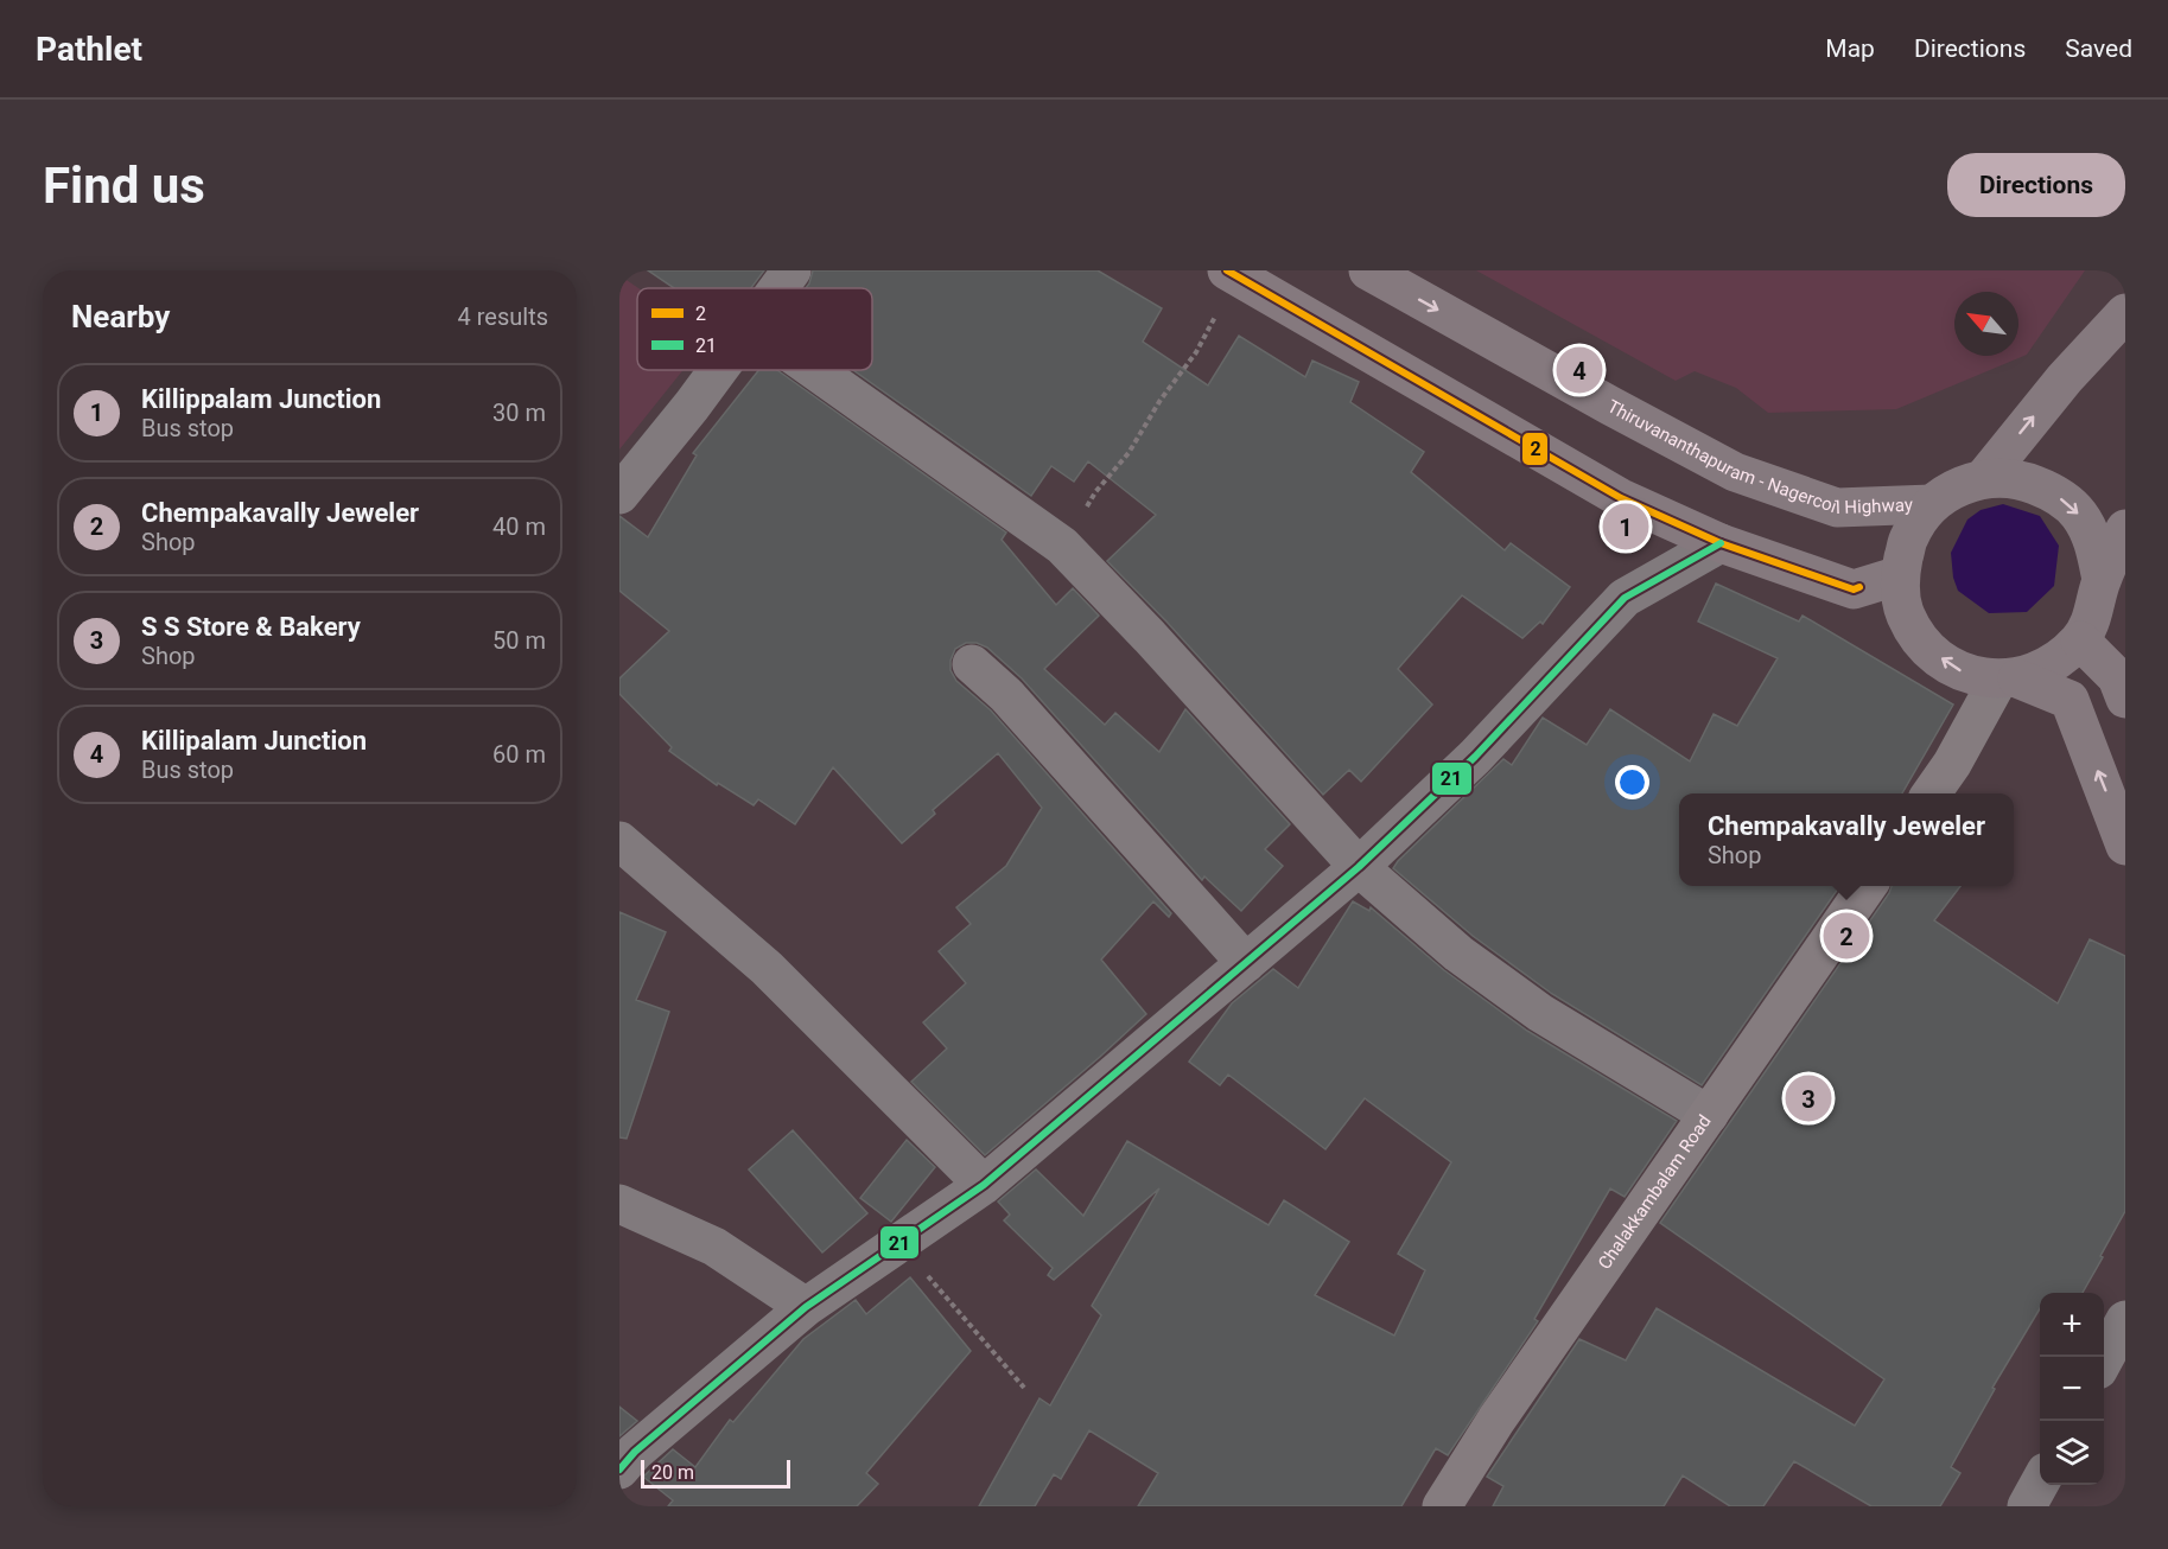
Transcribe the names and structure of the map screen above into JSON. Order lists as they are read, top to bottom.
{
  "streets": {
    "main road": ["Thiruvananthapuram - Nagercoil Highway"],
    "street": ["Chalakkambalam Road"]
  },
  "lines": ["transit line 2", "transit line 21"],
  "legend": ["2", "21"],
  "scale_bar": "20 m",
  "north": "top left",
  "page": {
    "header": "Pathlet",
    "nav": ["Map", "Directions", "Saved"],
    "buttons": "Directions",
    "title": "Find us",
    "heading": ["Nearby", "4 results"],
    "pins": [
      "4",
      "1",
      "2",
      "3"
    ],
    "list": [
      {
        "mark": "1",
        "name": "Killippalam Junction",
        "note": "Bus stop",
        "value": "30 m"
      },
      {
        "mark": "2",
        "name": "Chempakavally Jeweler",
        "note": "Shop",
        "value": "40 m"
      },
      {
        "mark": "3",
        "name": "S S Store & Bakery",
        "note": "Shop",
        "value": "50 m"
      },
      {
        "mark": "4",
        "name": "Killipalam Junction",
        "note": "Bus stop",
        "value": "60 m"
      }
    ],
    "popup": ["Chempakavally Jeweler", "Shop"],
    "map_buttons": ["+", "−"],
    "scale": "20 m"
  }
}
